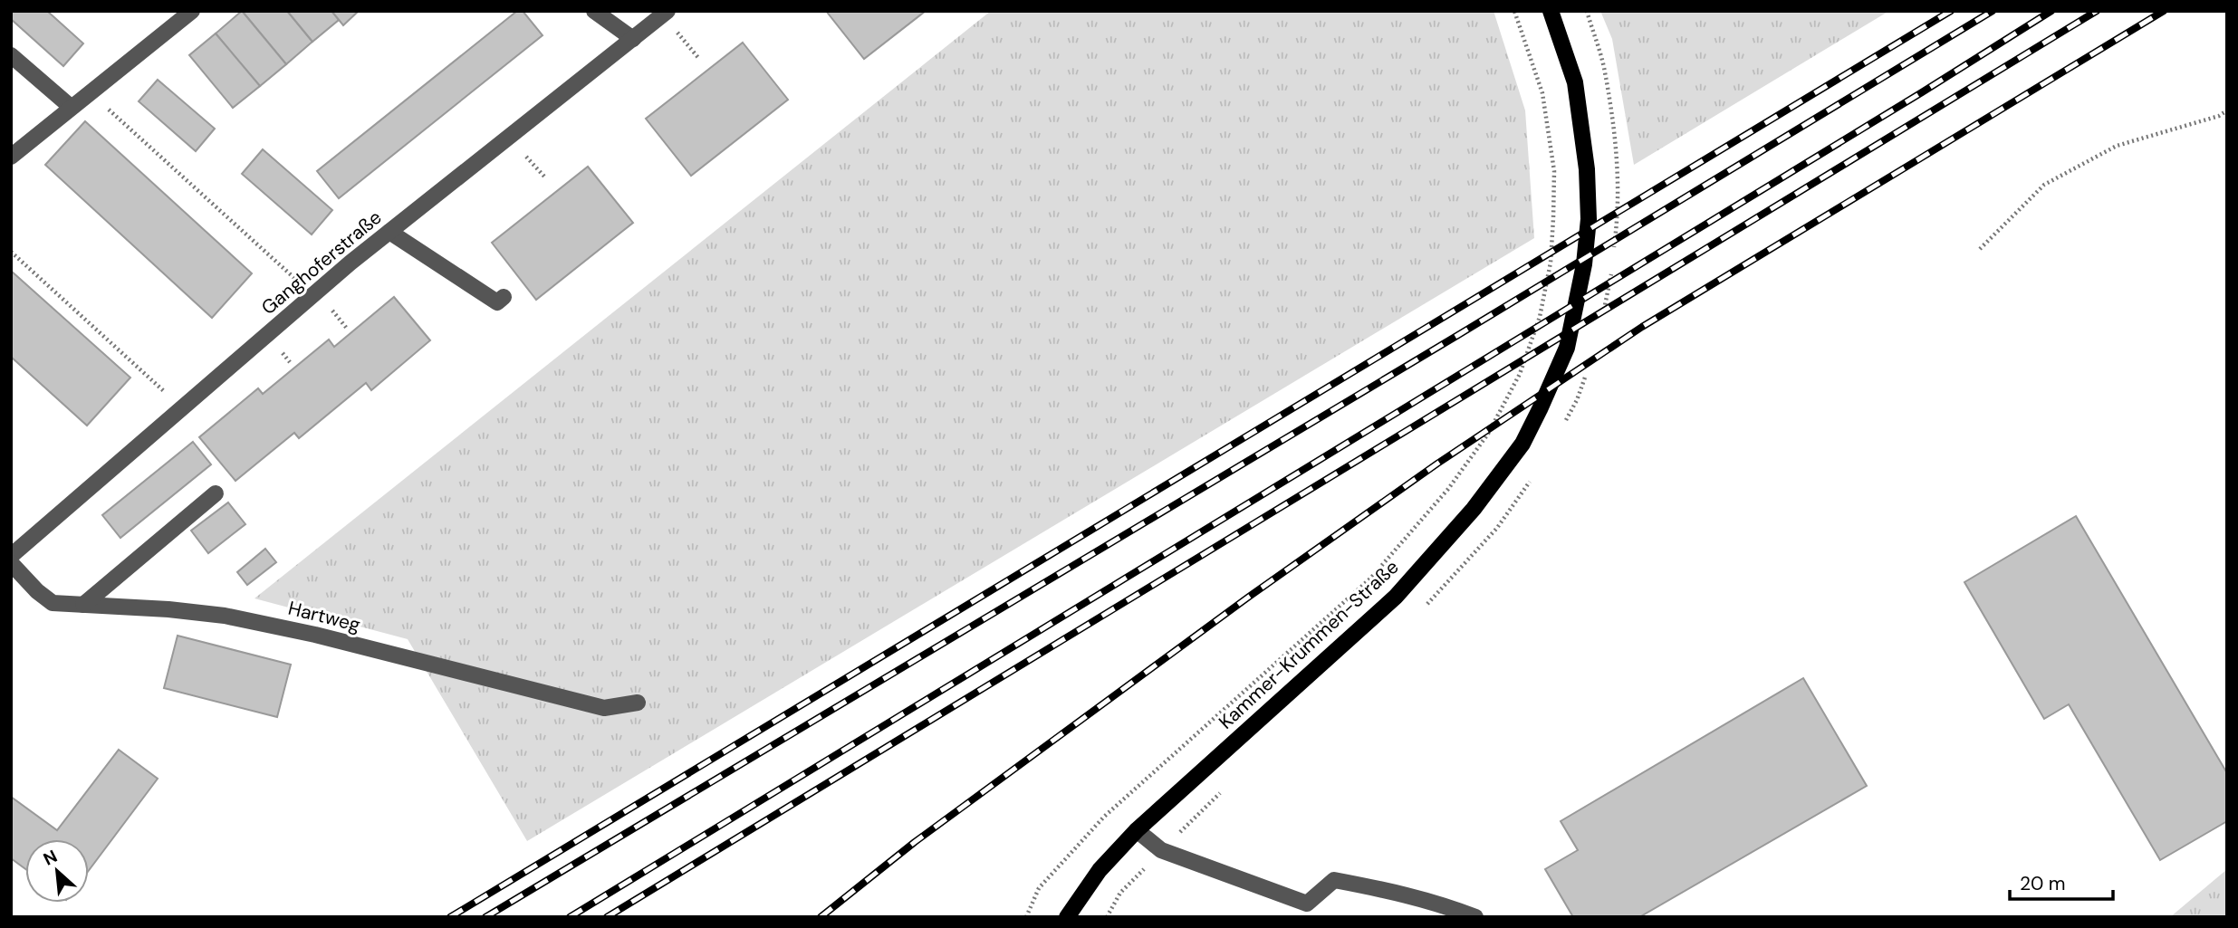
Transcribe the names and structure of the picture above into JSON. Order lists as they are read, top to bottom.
{
  "streets": {
    "main road": ["Kammer-Krummen-Straße"],
    "street": ["Ganghoferstraße", "Hartweg"]
  },
  "scale_bar": "20 m",
  "north": "top left"
}
